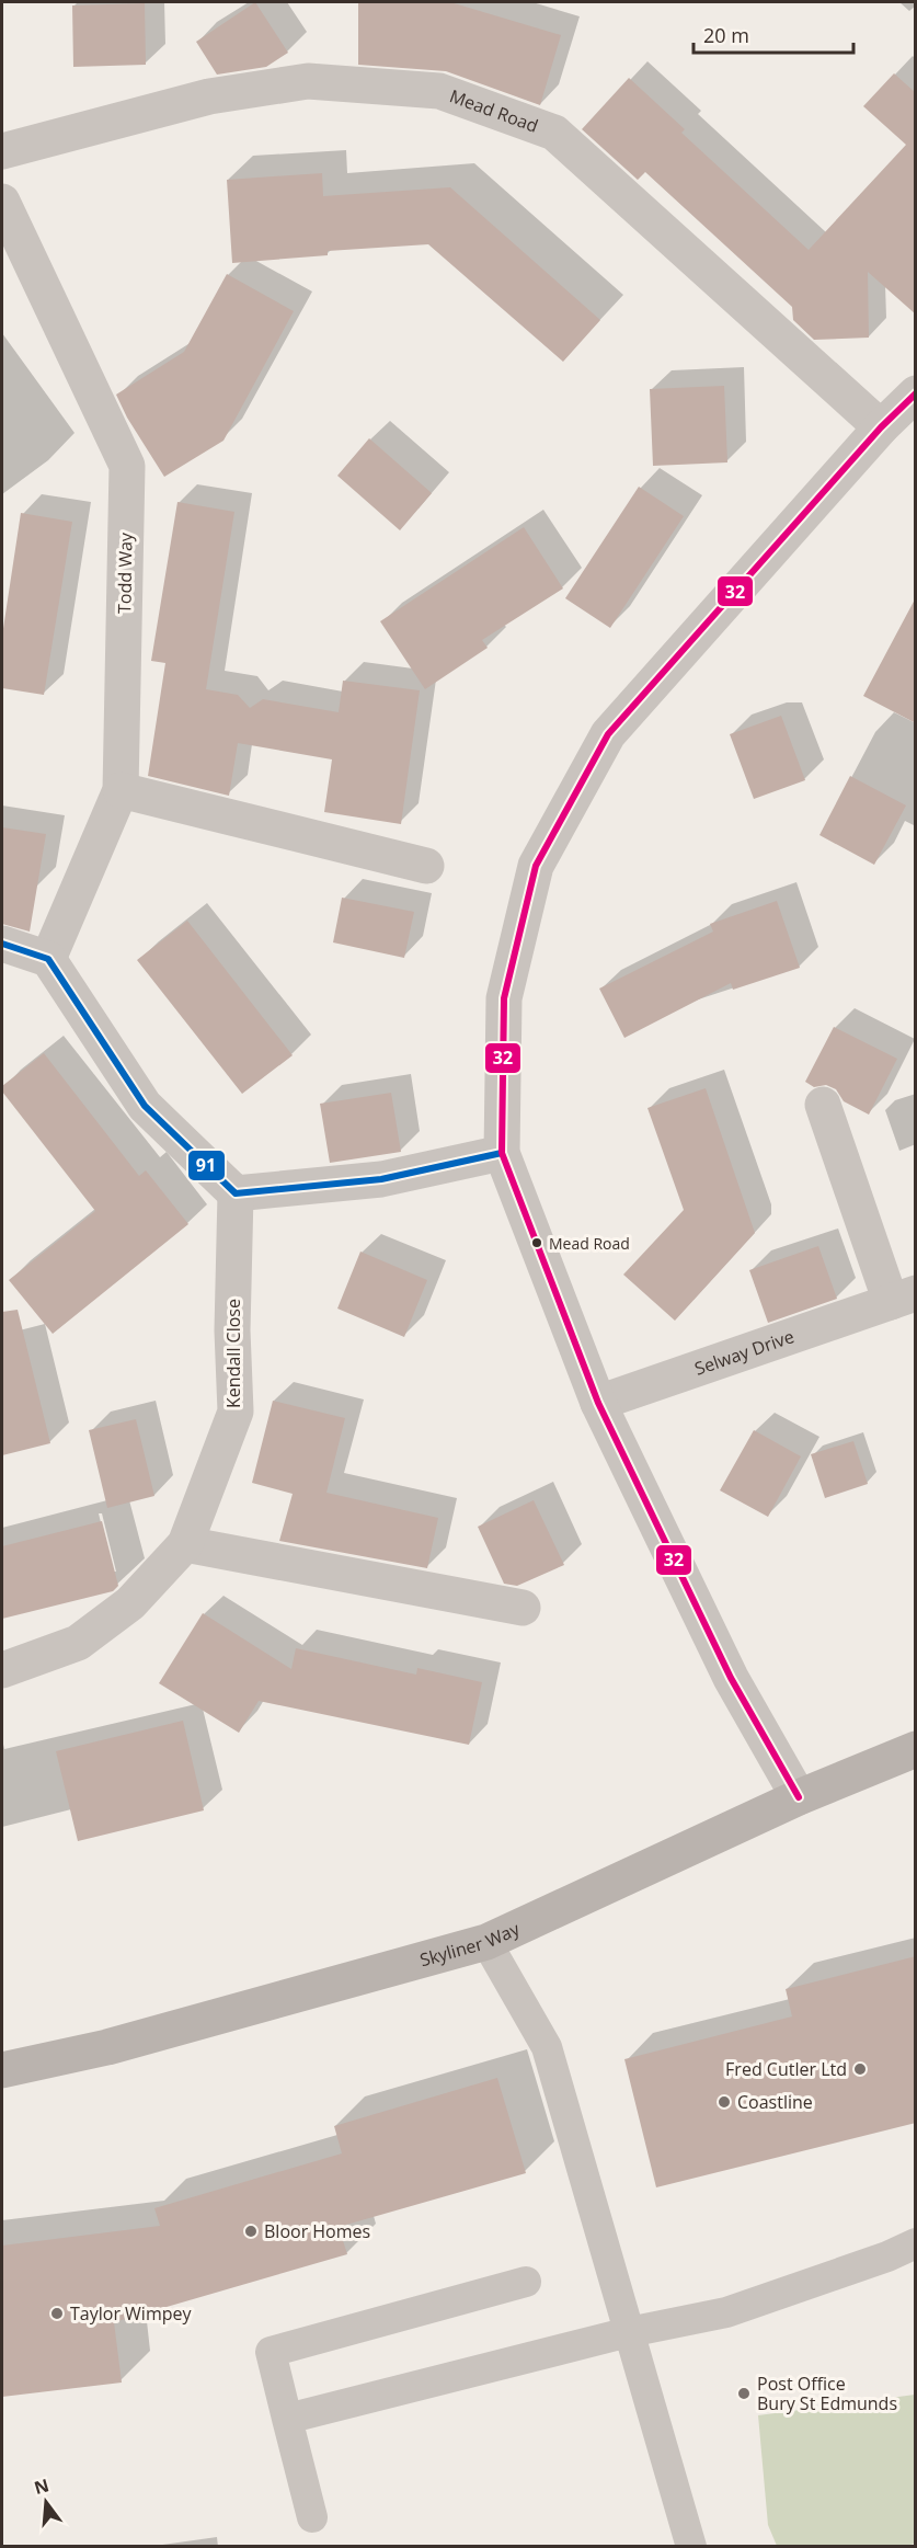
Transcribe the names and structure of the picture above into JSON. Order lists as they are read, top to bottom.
{
  "streets": {
    "street": [
      "Mead Road",
      "Todd Way",
      "Selway Drive",
      "Kendall Close",
      "Skyliner Way"
    ]
  },
  "places": [
    "Mead Road",
    "Fred Cutler Ltd",
    "Coastline",
    "Bloor Homes",
    "Taylor Wimpey",
    "Post Office Bury St Edmunds"
  ],
  "lines": ["transit line 32", "transit line 91"],
  "scale_bar": "20 m",
  "north": "top"
}
